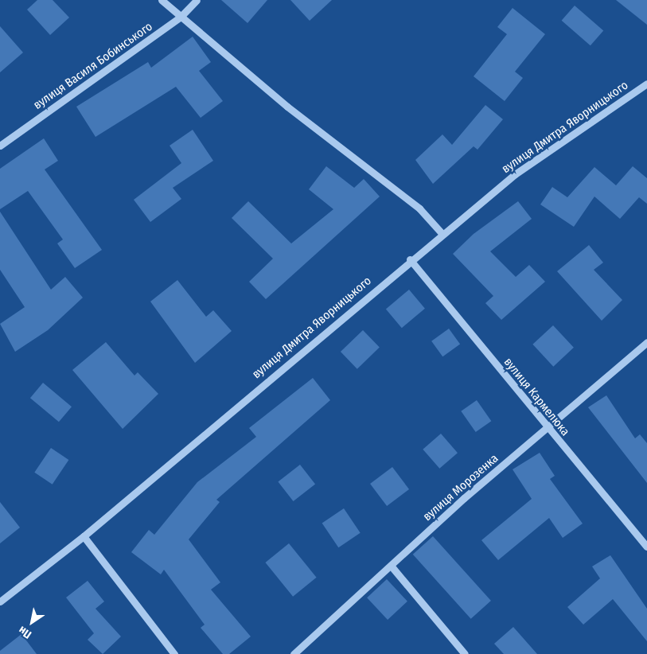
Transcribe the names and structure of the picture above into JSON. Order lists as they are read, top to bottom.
{
  "streets": {
    "street": [
      "вулиця Василя Бобинського",
      "вулиця Дмитра Яворницького",
      "вулиця Кармелюка",
      "вулиця Морозенка"
    ]
  },
  "crossings": [
    ["вулиця Дмитра Яворницького", "вулиця Кармелюка"],
    ["вулиця Кармелюка", "вулиця Морозенка"]
  ],
  "north": "bottom left"
}
